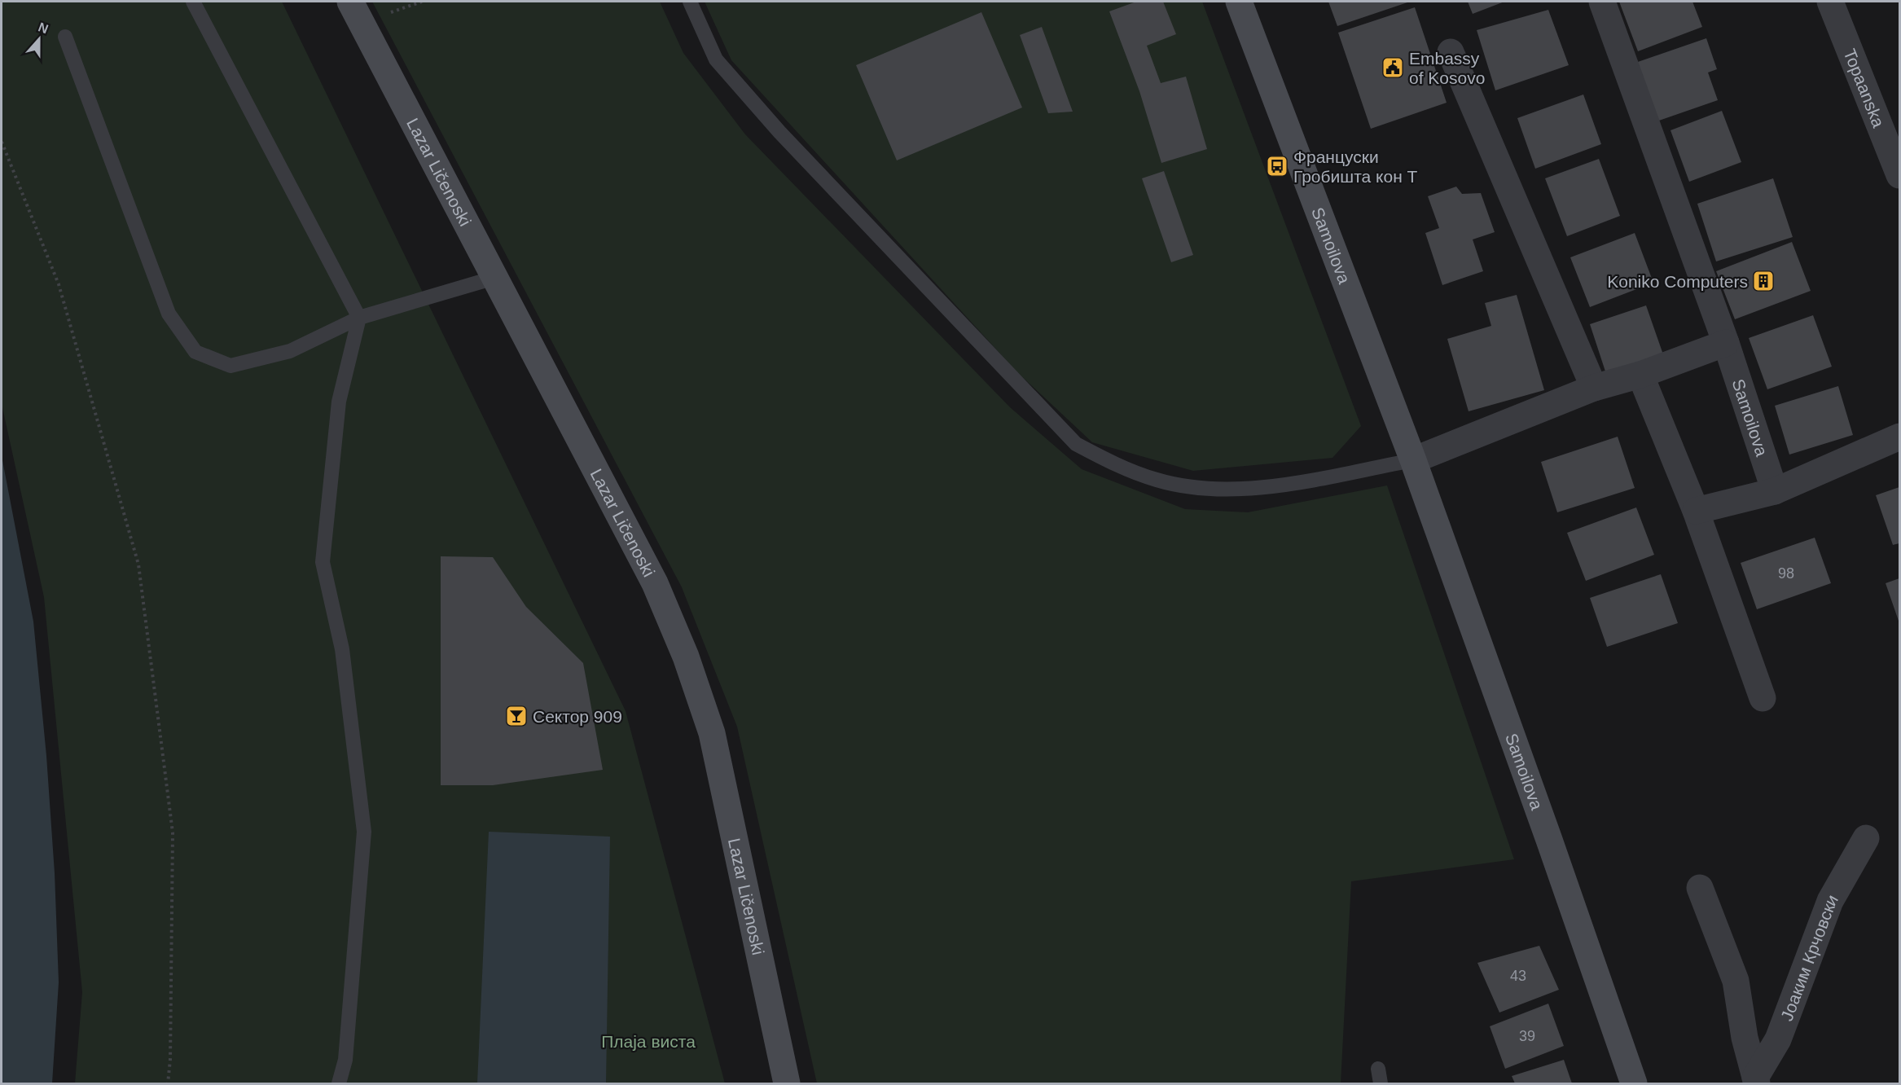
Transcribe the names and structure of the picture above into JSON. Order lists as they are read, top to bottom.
{
  "streets": {
    "street": [
      "Topaanska",
      "Lazar Ličenoski",
      "Samoilova",
      "Јоаким Крчовски"
    ]
  },
  "parks": ["Плаја виста"],
  "places": {
    "public building": ["Embassy of Kosovo"],
    "bus stop": ["Француски Гробишта кон Т"],
    "building": ["Koniko Computers"],
    "bar": ["Сектор 909"]
  },
  "house_numbers": ["98", "43", "39"],
  "north": "top"
}
